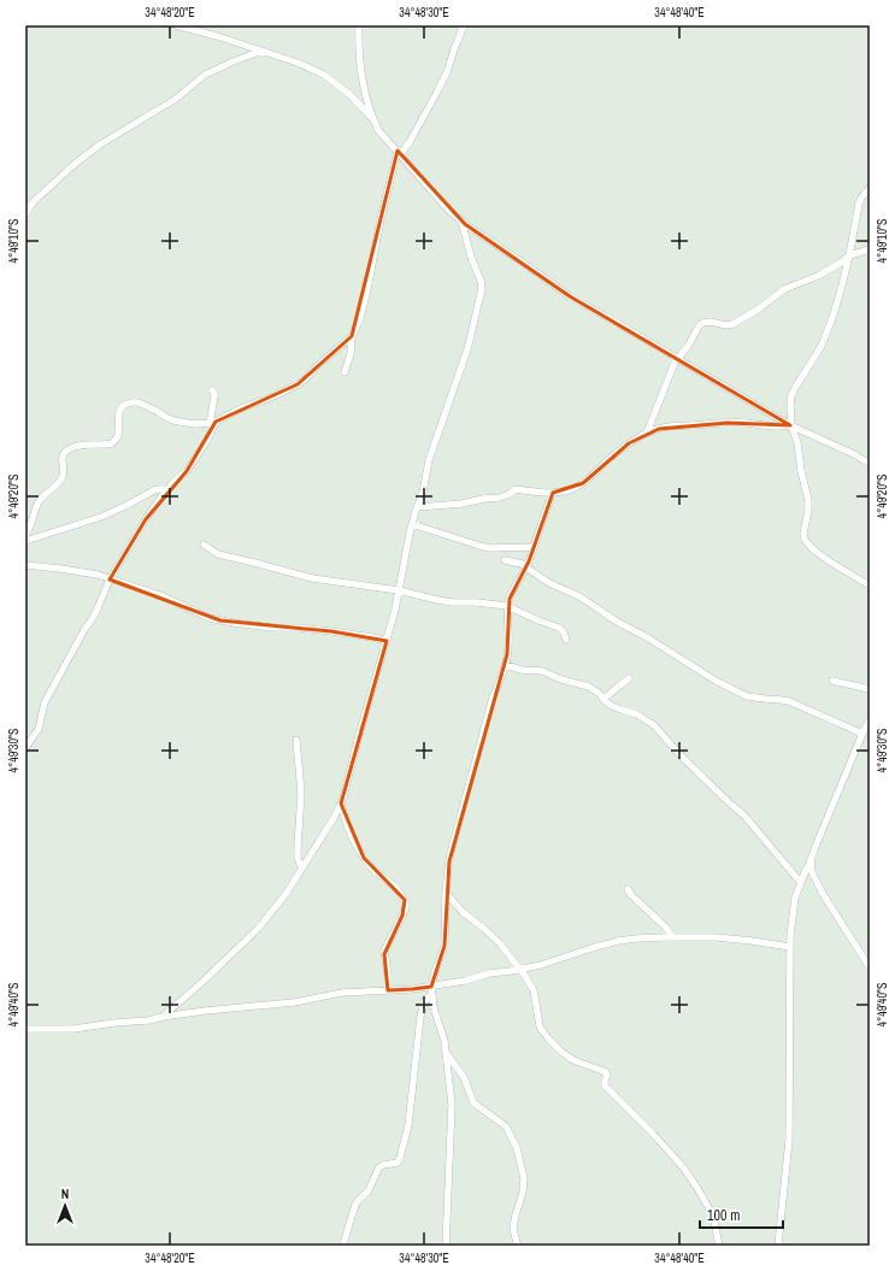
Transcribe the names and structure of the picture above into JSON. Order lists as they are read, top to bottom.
{
  "scale_bar": "100 m",
  "north": "top",
  "coordinates": [
    "34°48'20\"E",
    "34°48'30\"E",
    "34°48'40\"E",
    "4°49'10\"S",
    "4°49'20\"S",
    "4°49'30\"S",
    "4°49'40\"S"
  ]
}
